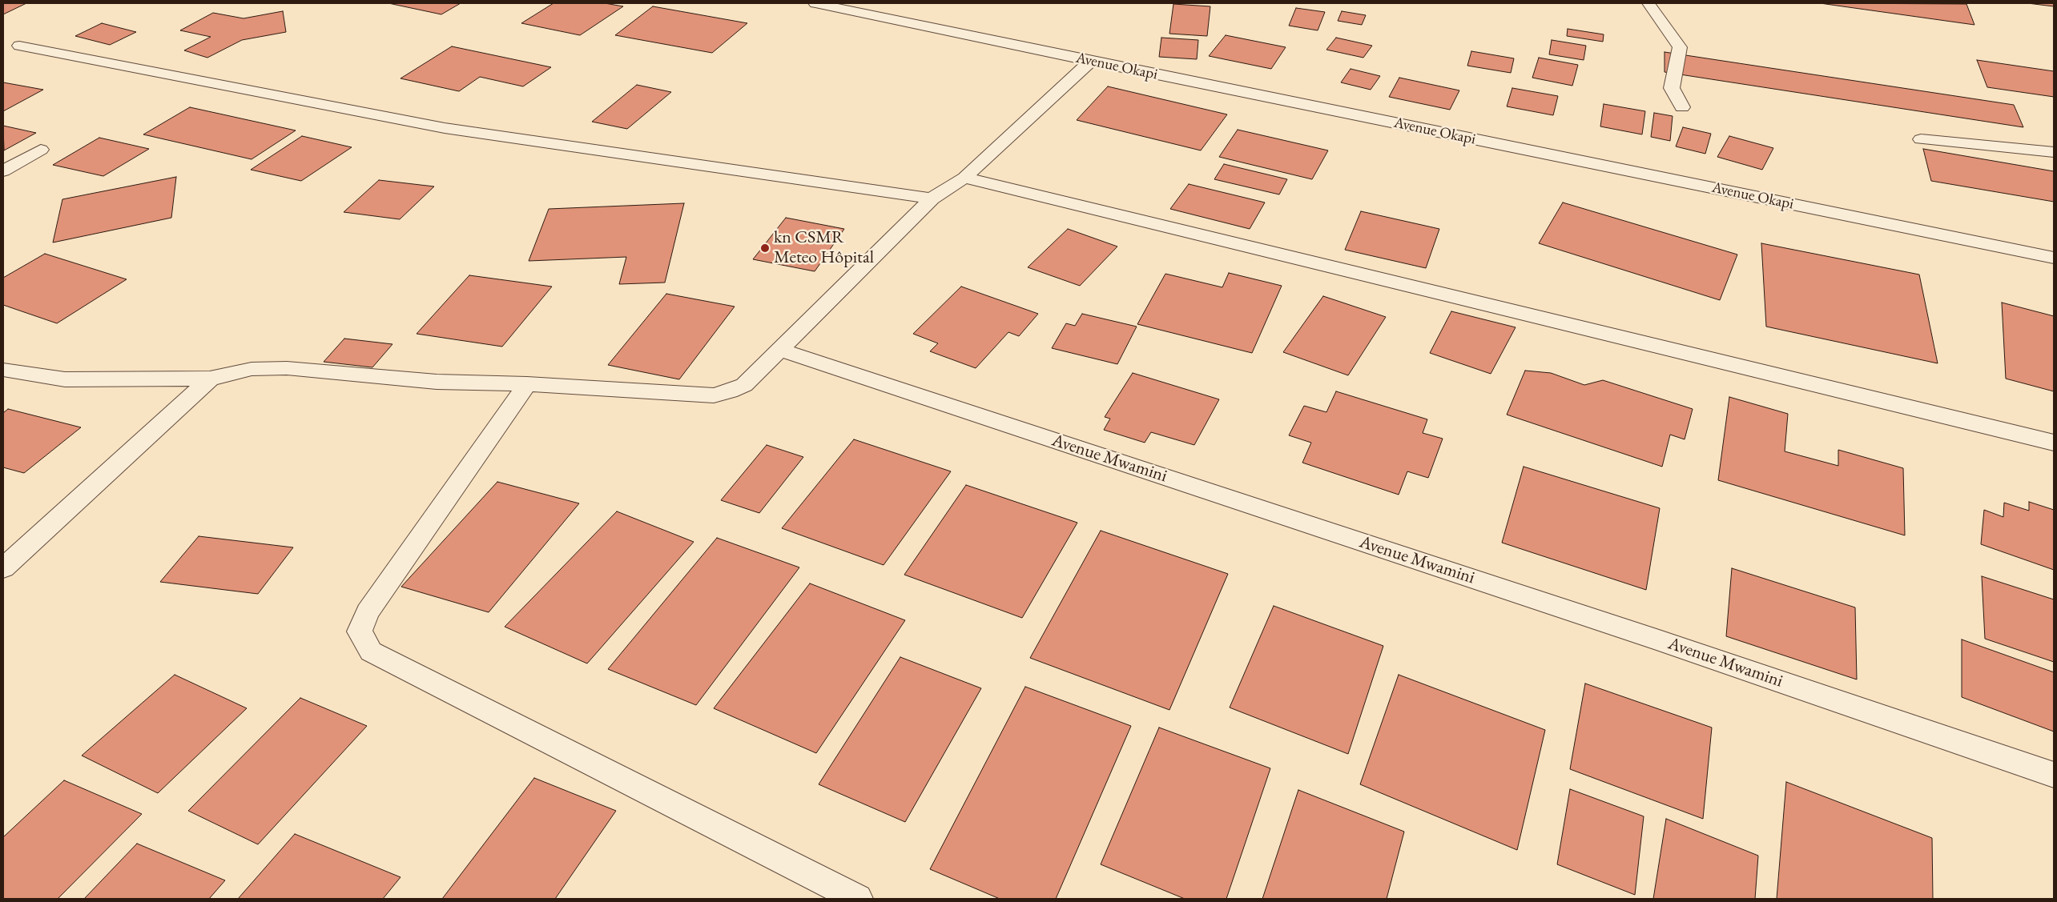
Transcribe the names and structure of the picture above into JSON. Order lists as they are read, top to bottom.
{
  "streets": {
    "street": ["Avenue Okapi", "Avenue Mwamini"]
  },
  "places": ["kn CSMR Meteo Hôpital"]
}
